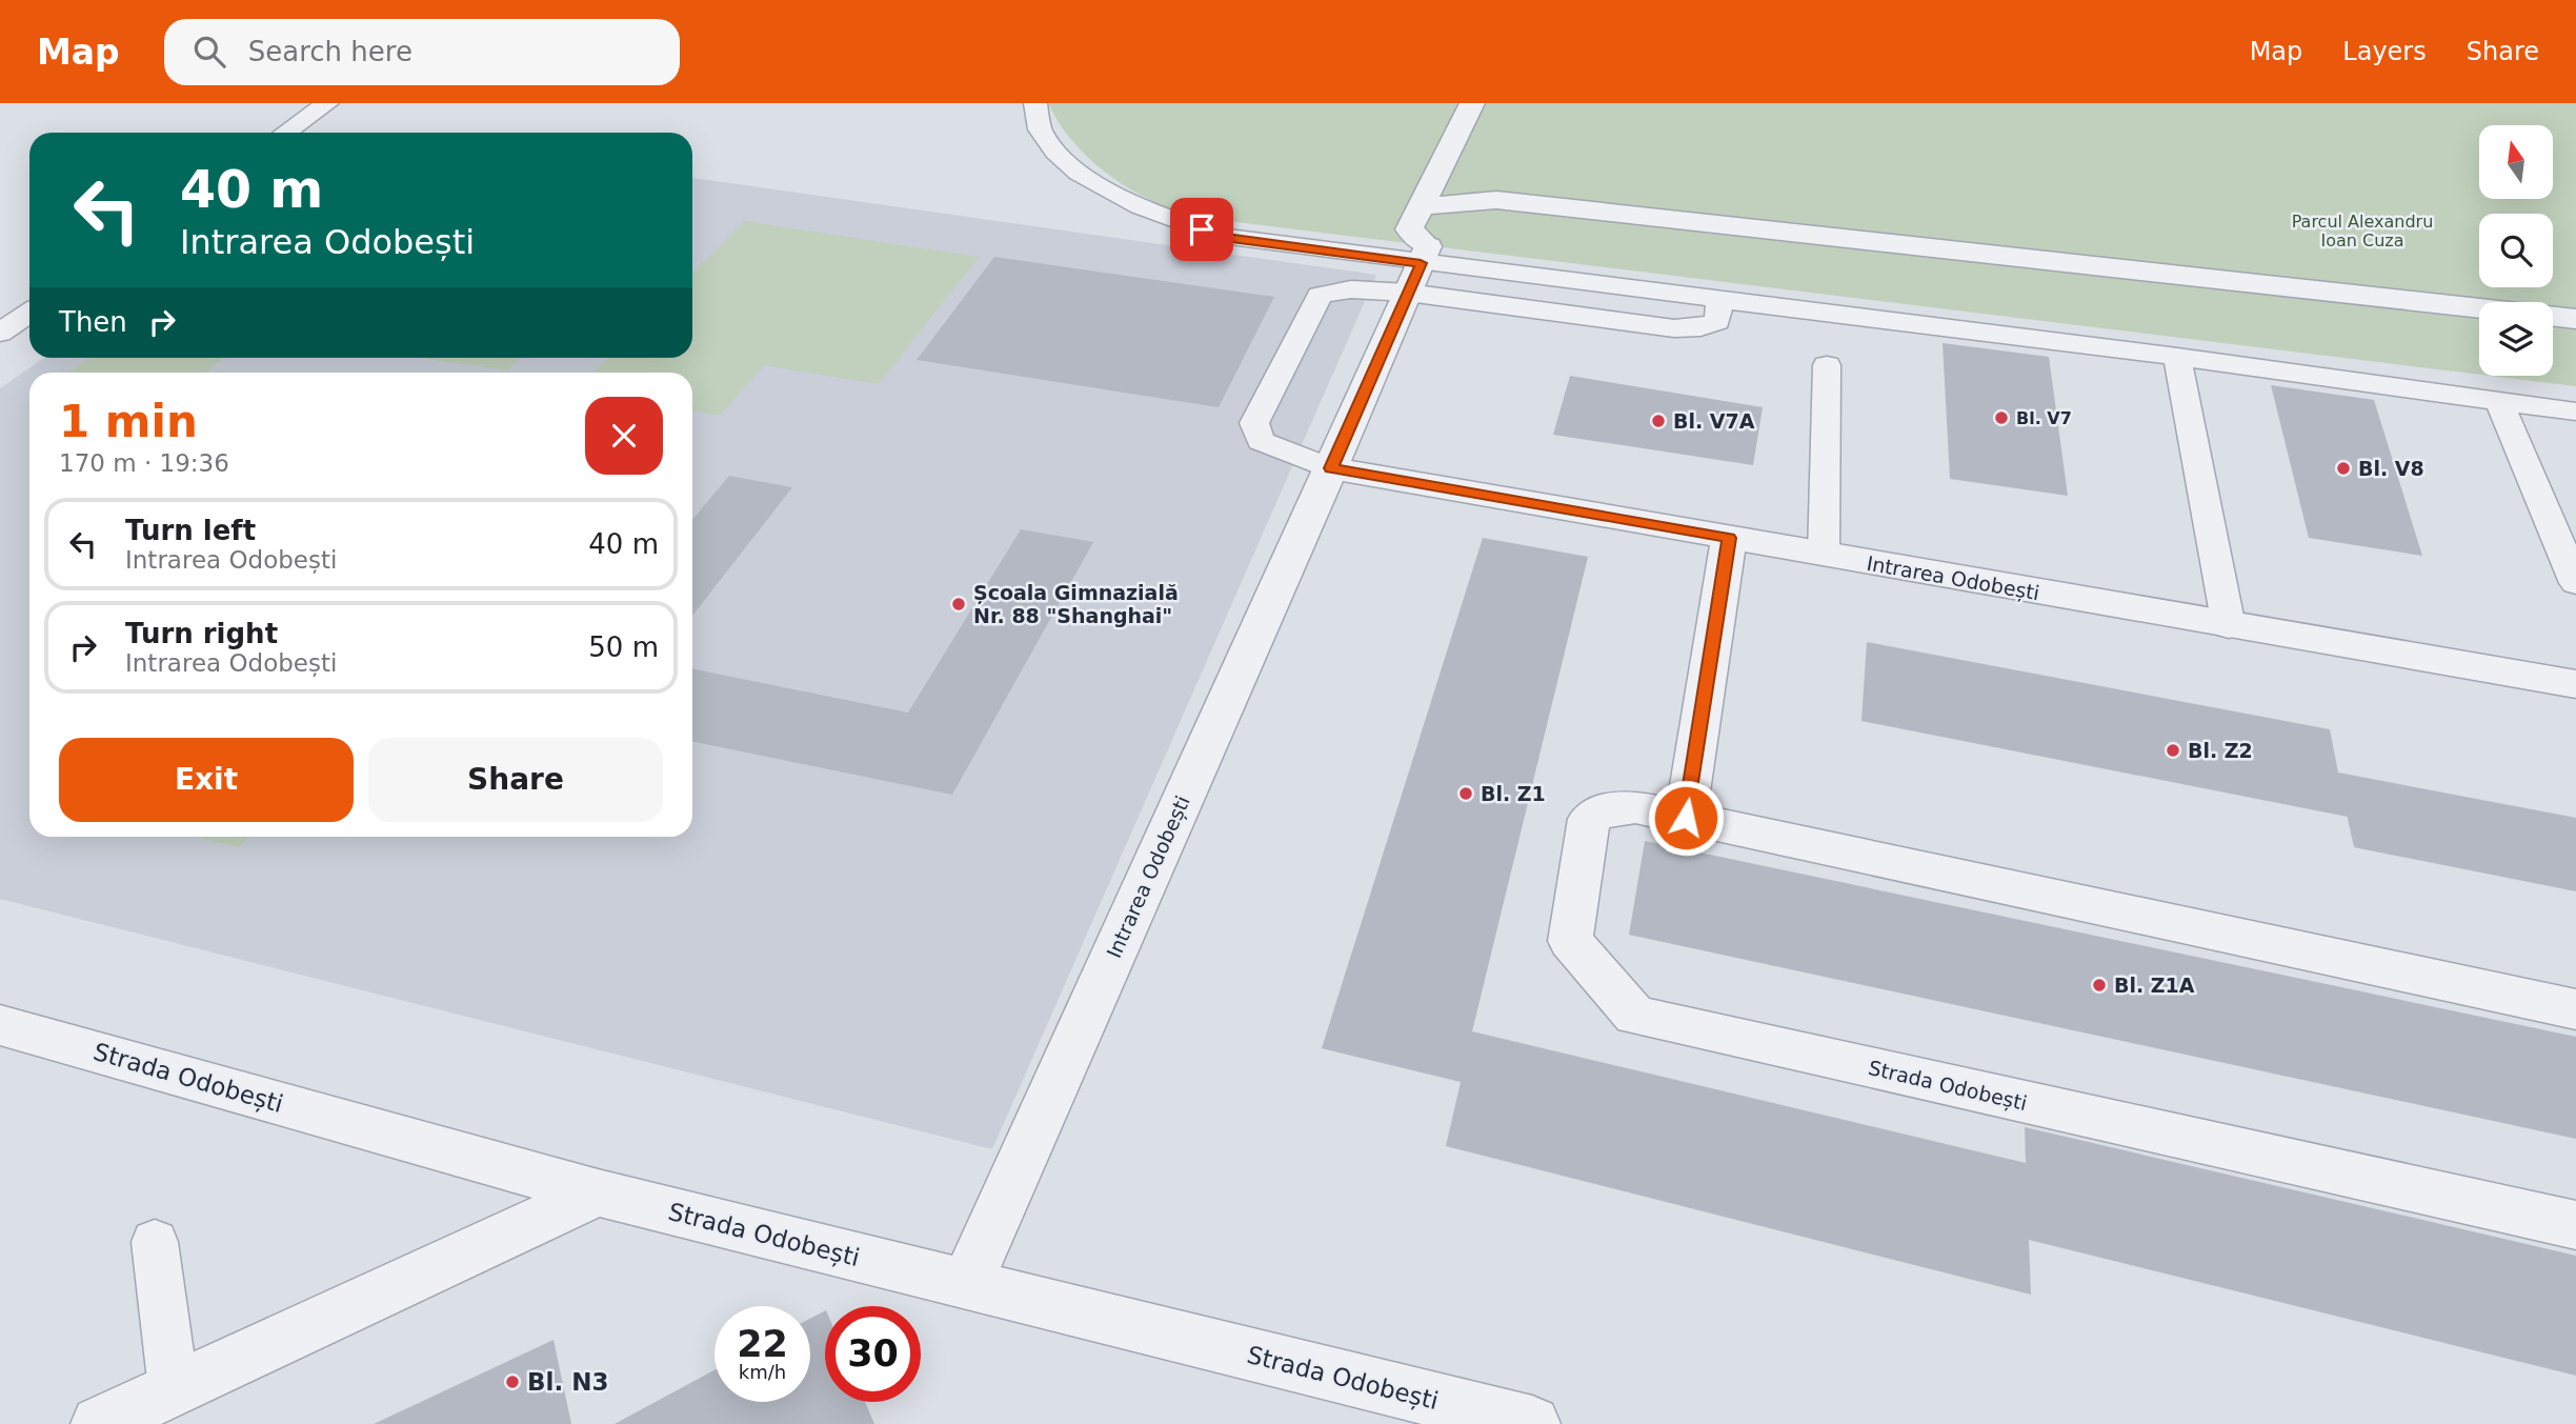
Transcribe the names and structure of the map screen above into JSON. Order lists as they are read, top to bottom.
{
  "streets": {
    "street": ["Intrarea Odobești", "Strada Odobești"]
  },
  "crossings": [
    ["Intrarea Odobești", "Strada Odobești"]
  ],
  "parks": ["Parcul Alexandru Ioan Cuza"],
  "places": [
    "Bl. V7",
    "Bl. V7A",
    "Bl. V8",
    "Școala Gimnazială Nr. 88 \"Shanghai\"",
    "Bl. Z2",
    "Bl. Z1",
    "Bl. Z1A",
    "Bl. N3"
  ],
  "north": "top",
  "page": {
    "header": "Map",
    "search": "Search here",
    "nav": ["Map", "Layers", "Share"],
    "turn": ["40 m", "Intrarea Odobești"],
    "then": "Then",
    "heading": ["1 min", "170 m · 19:36"],
    "list": [
      {
        "name": "Turn left",
        "note": "Intrarea Odobești",
        "value": "40 m"
      },
      {
        "name": "Turn right",
        "note": "Intrarea Odobești",
        "value": "50 m"
      }
    ],
    "buttons": ["Exit", "Share"],
    "speed": "22 km/h",
    "limit": "30"
  }
}
